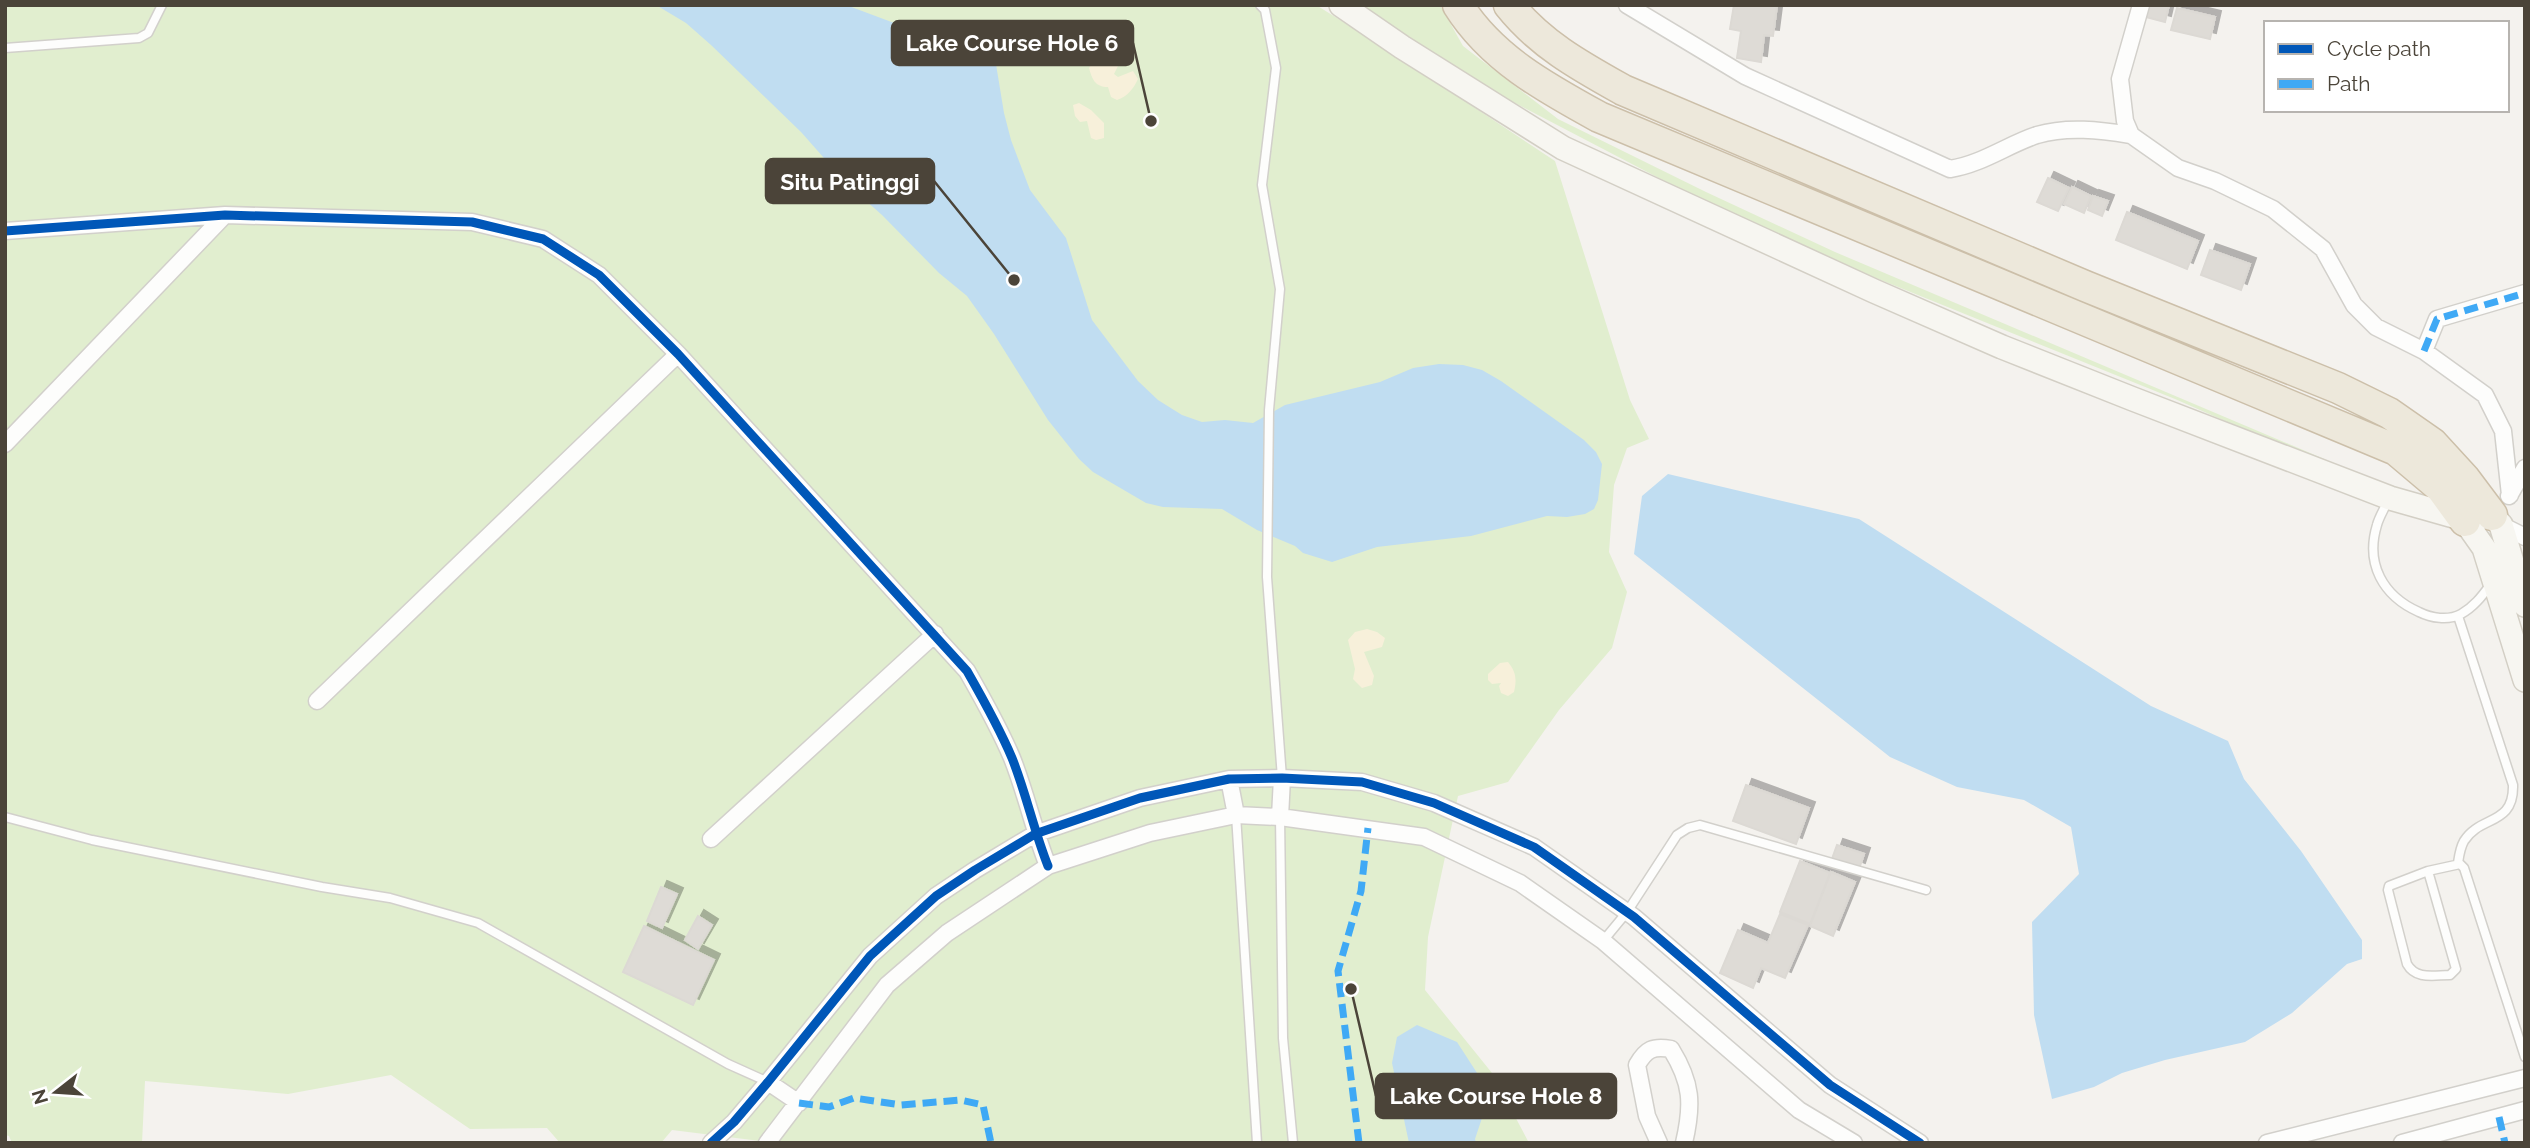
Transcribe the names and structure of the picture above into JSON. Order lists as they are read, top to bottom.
{
  "places": ["Lake Course Hole 6", "Situ Patinggi", "Lake Course Hole 8"],
  "legend": ["Cycle path", "Path"],
  "north": "left"
}
